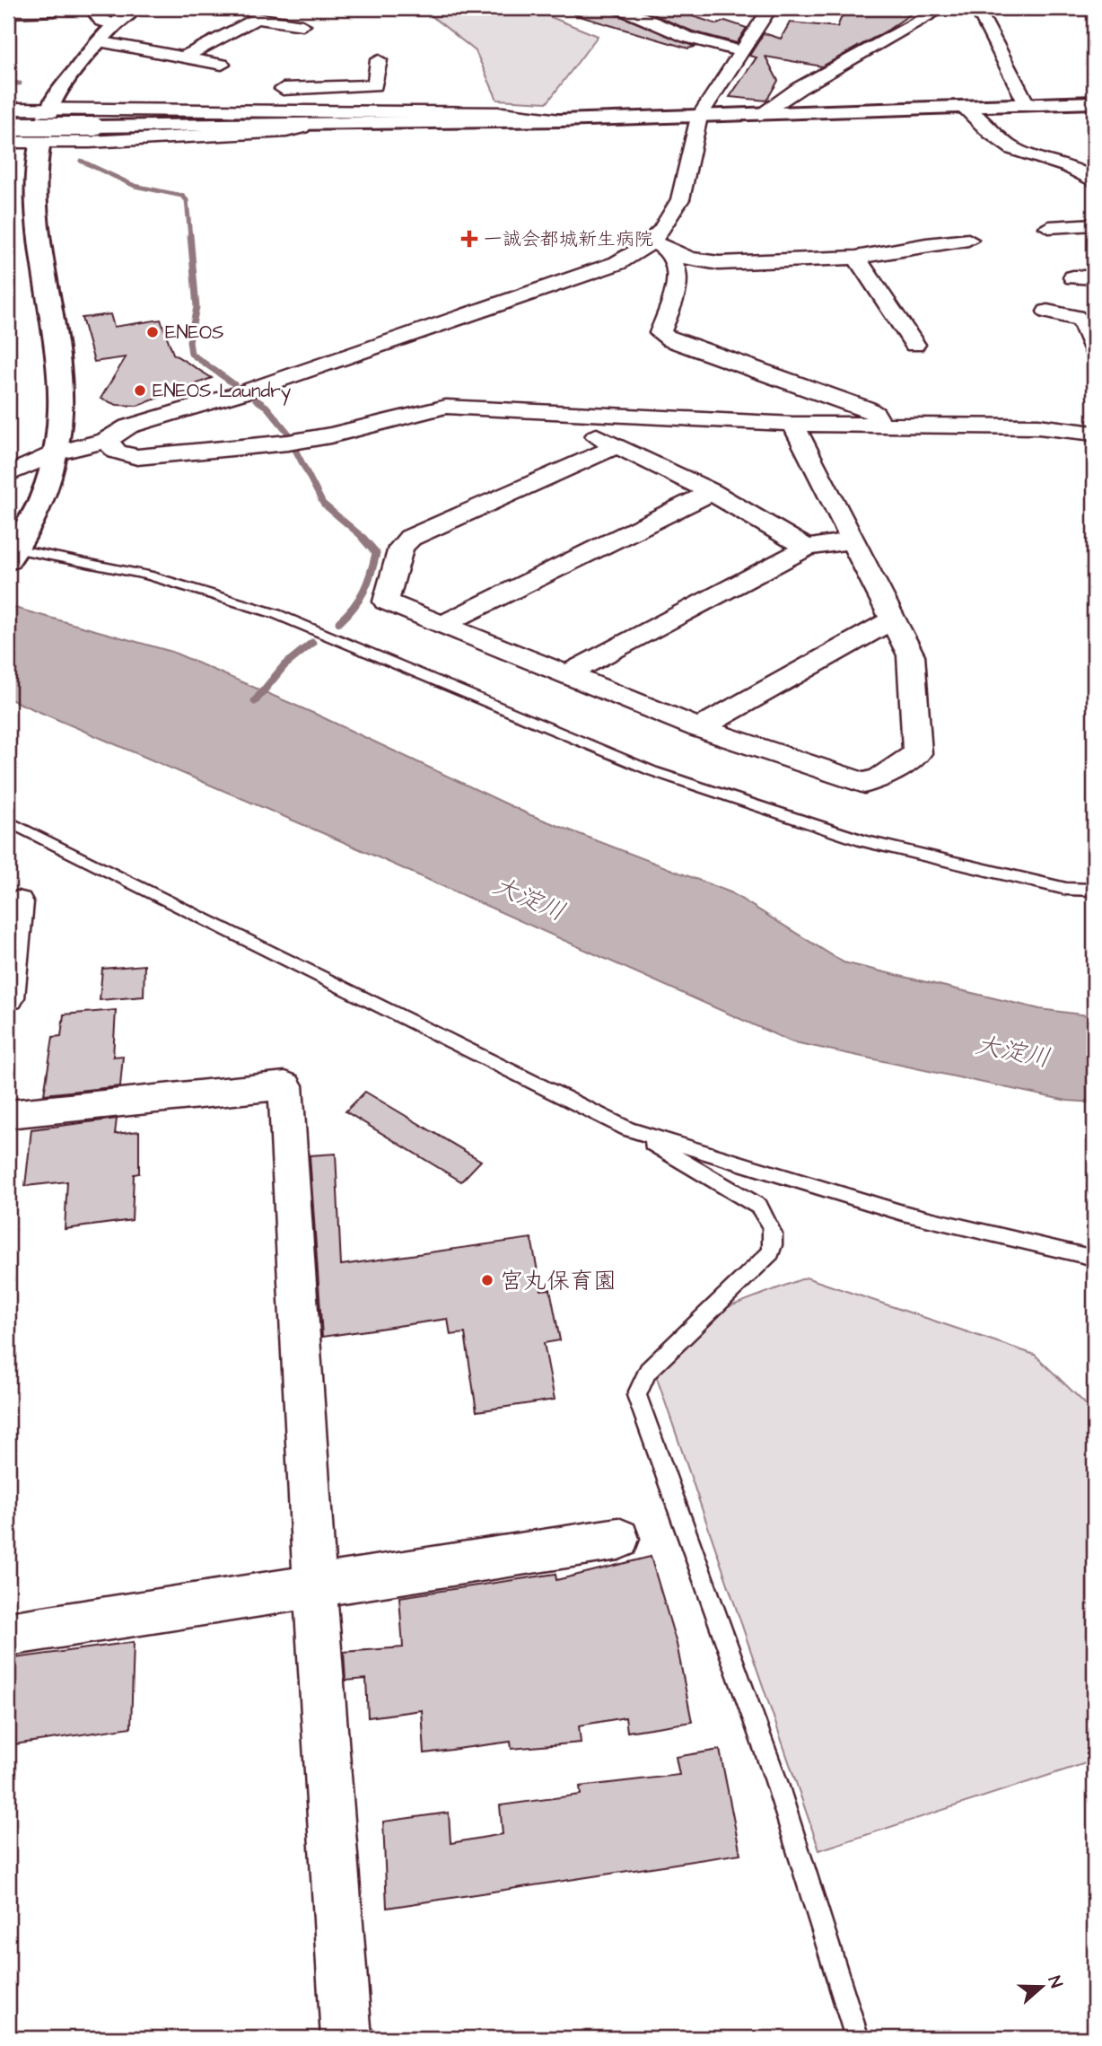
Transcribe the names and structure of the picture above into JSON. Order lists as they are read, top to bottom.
{
  "water": ["大淀川"],
  "places": {
    "health": ["一誠会都城新生病院"],
    "other": ["ENEOS", "ENEOS Laundry", "宮丸保育園"]
  },
  "north": "right"
}
